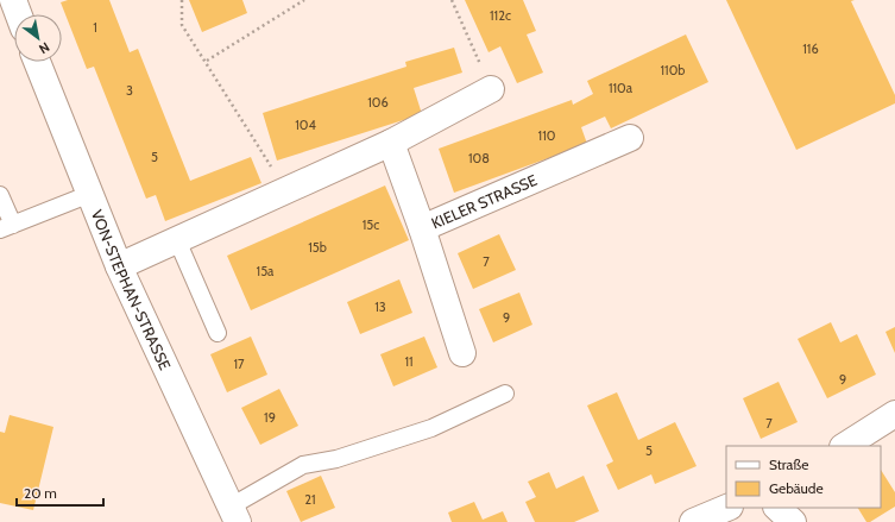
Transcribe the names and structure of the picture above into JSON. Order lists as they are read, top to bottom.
{
  "streets": {
    "street": ["KIELER STRASSE", "VON-STEPHAN-STRASSE"]
  },
  "house_numbers": [
    "112c",
    "1",
    "116",
    "110b",
    "110a",
    "3",
    "106",
    "104",
    "110",
    "5",
    "108",
    "15c",
    "15b",
    "7",
    "15a",
    "13",
    "9",
    "11",
    "17",
    "9",
    "19",
    "7",
    "5",
    "21"
  ],
  "legend": ["Straße", "Gebäude"],
  "scale_bar": "20 m",
  "north": "bottom right"
}
